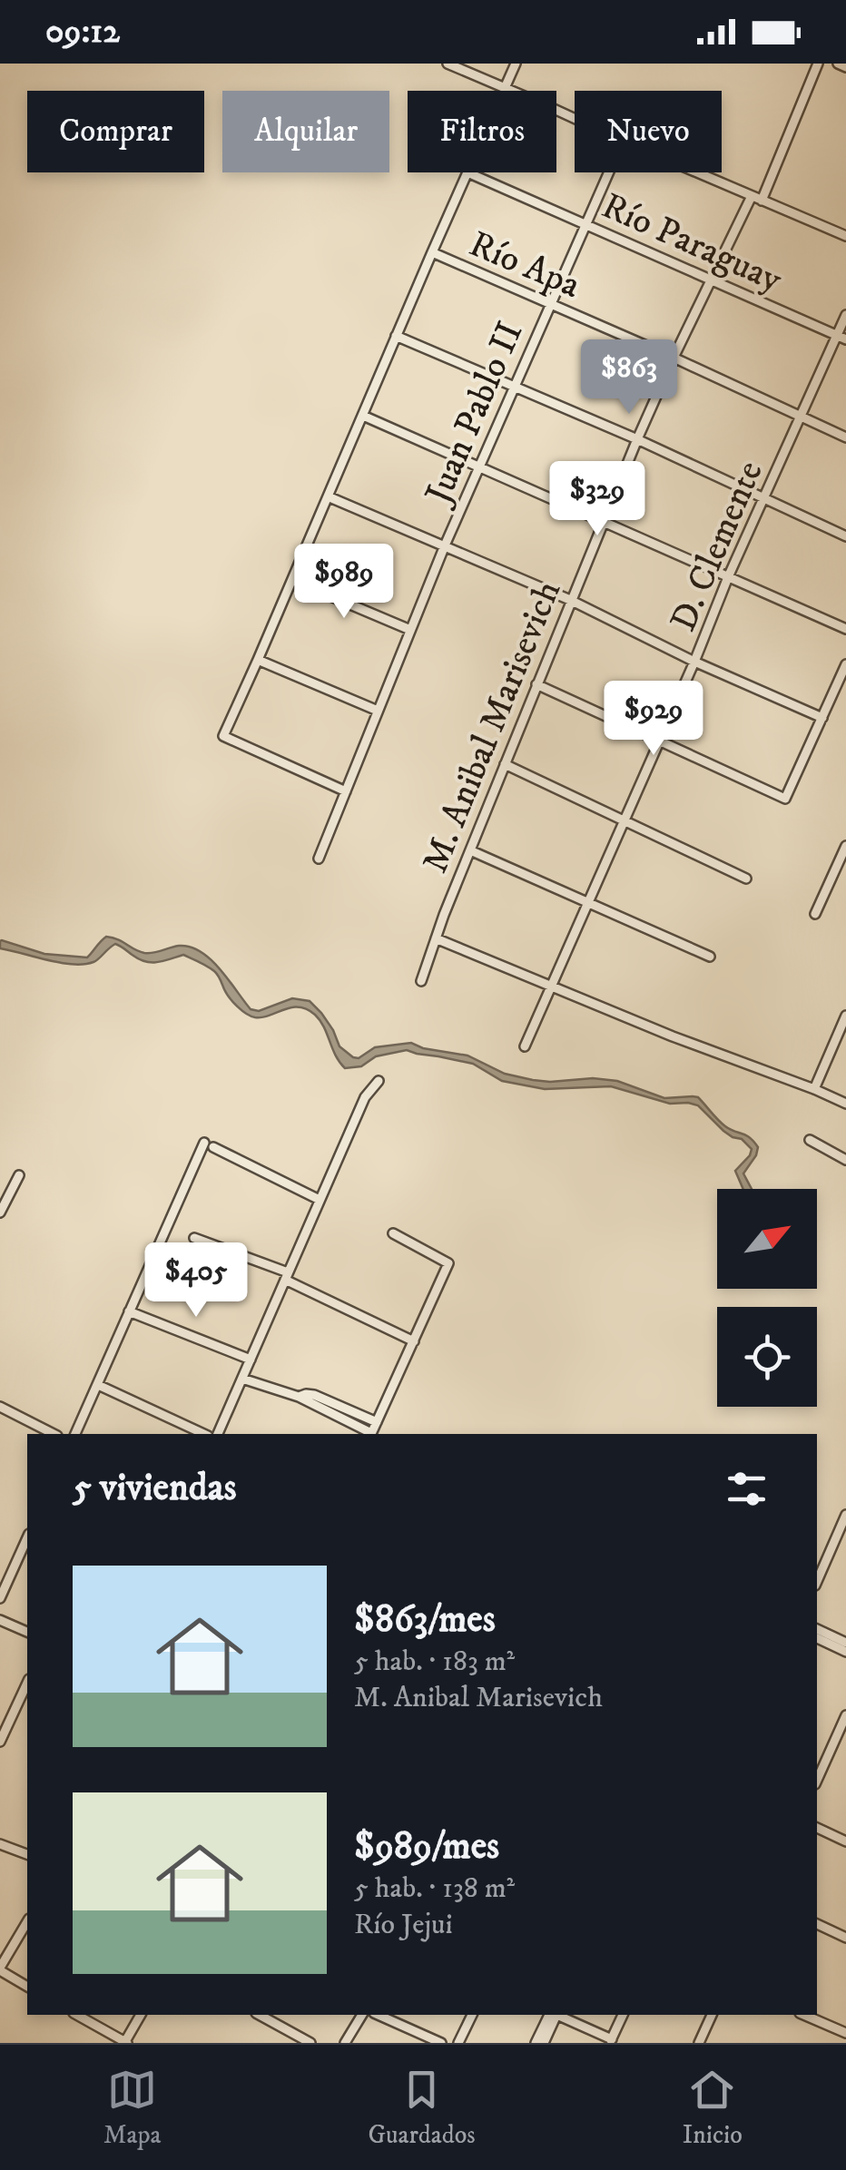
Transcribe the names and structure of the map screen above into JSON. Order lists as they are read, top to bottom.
{
  "streets": {
    "street": [
      "Río Paraguay",
      "Río Apa",
      "Juan Pablo II",
      "D. Clemente",
      "M. Anibal Marisevich"
    ]
  },
  "crossings": [
    ["Río Paraguay", "Juan Pablo II"],
    ["Río Paraguay", "D. Clemente"],
    ["Río Paraguay", "M. Anibal Marisevich"],
    ["Río Apa", "Juan Pablo II"],
    ["Río Apa", "D. Clemente"],
    ["Río Apa", "M. Anibal Marisevich"]
  ],
  "north": "top right",
  "page": {
    "status": "09:12",
    "chip": [
      "Comprar",
      "Alquilar",
      "Filtros",
      "Nuevo"
    ],
    "price": [
      "$863",
      "$329",
      "$989",
      "$929",
      "$405"
    ],
    "heading": "5 viviendas",
    "list": [
      {
        "name": "$863/mes",
        "note": "5 hab. · 183 m² · M. Anibal Marisevich"
      },
      {
        "name": "$989/mes",
        "note": "5 hab. · 138 m² · Río Jejui"
      }
    ],
    "tabs": ["Mapa", "Guardados", "Inicio"]
  }
}
